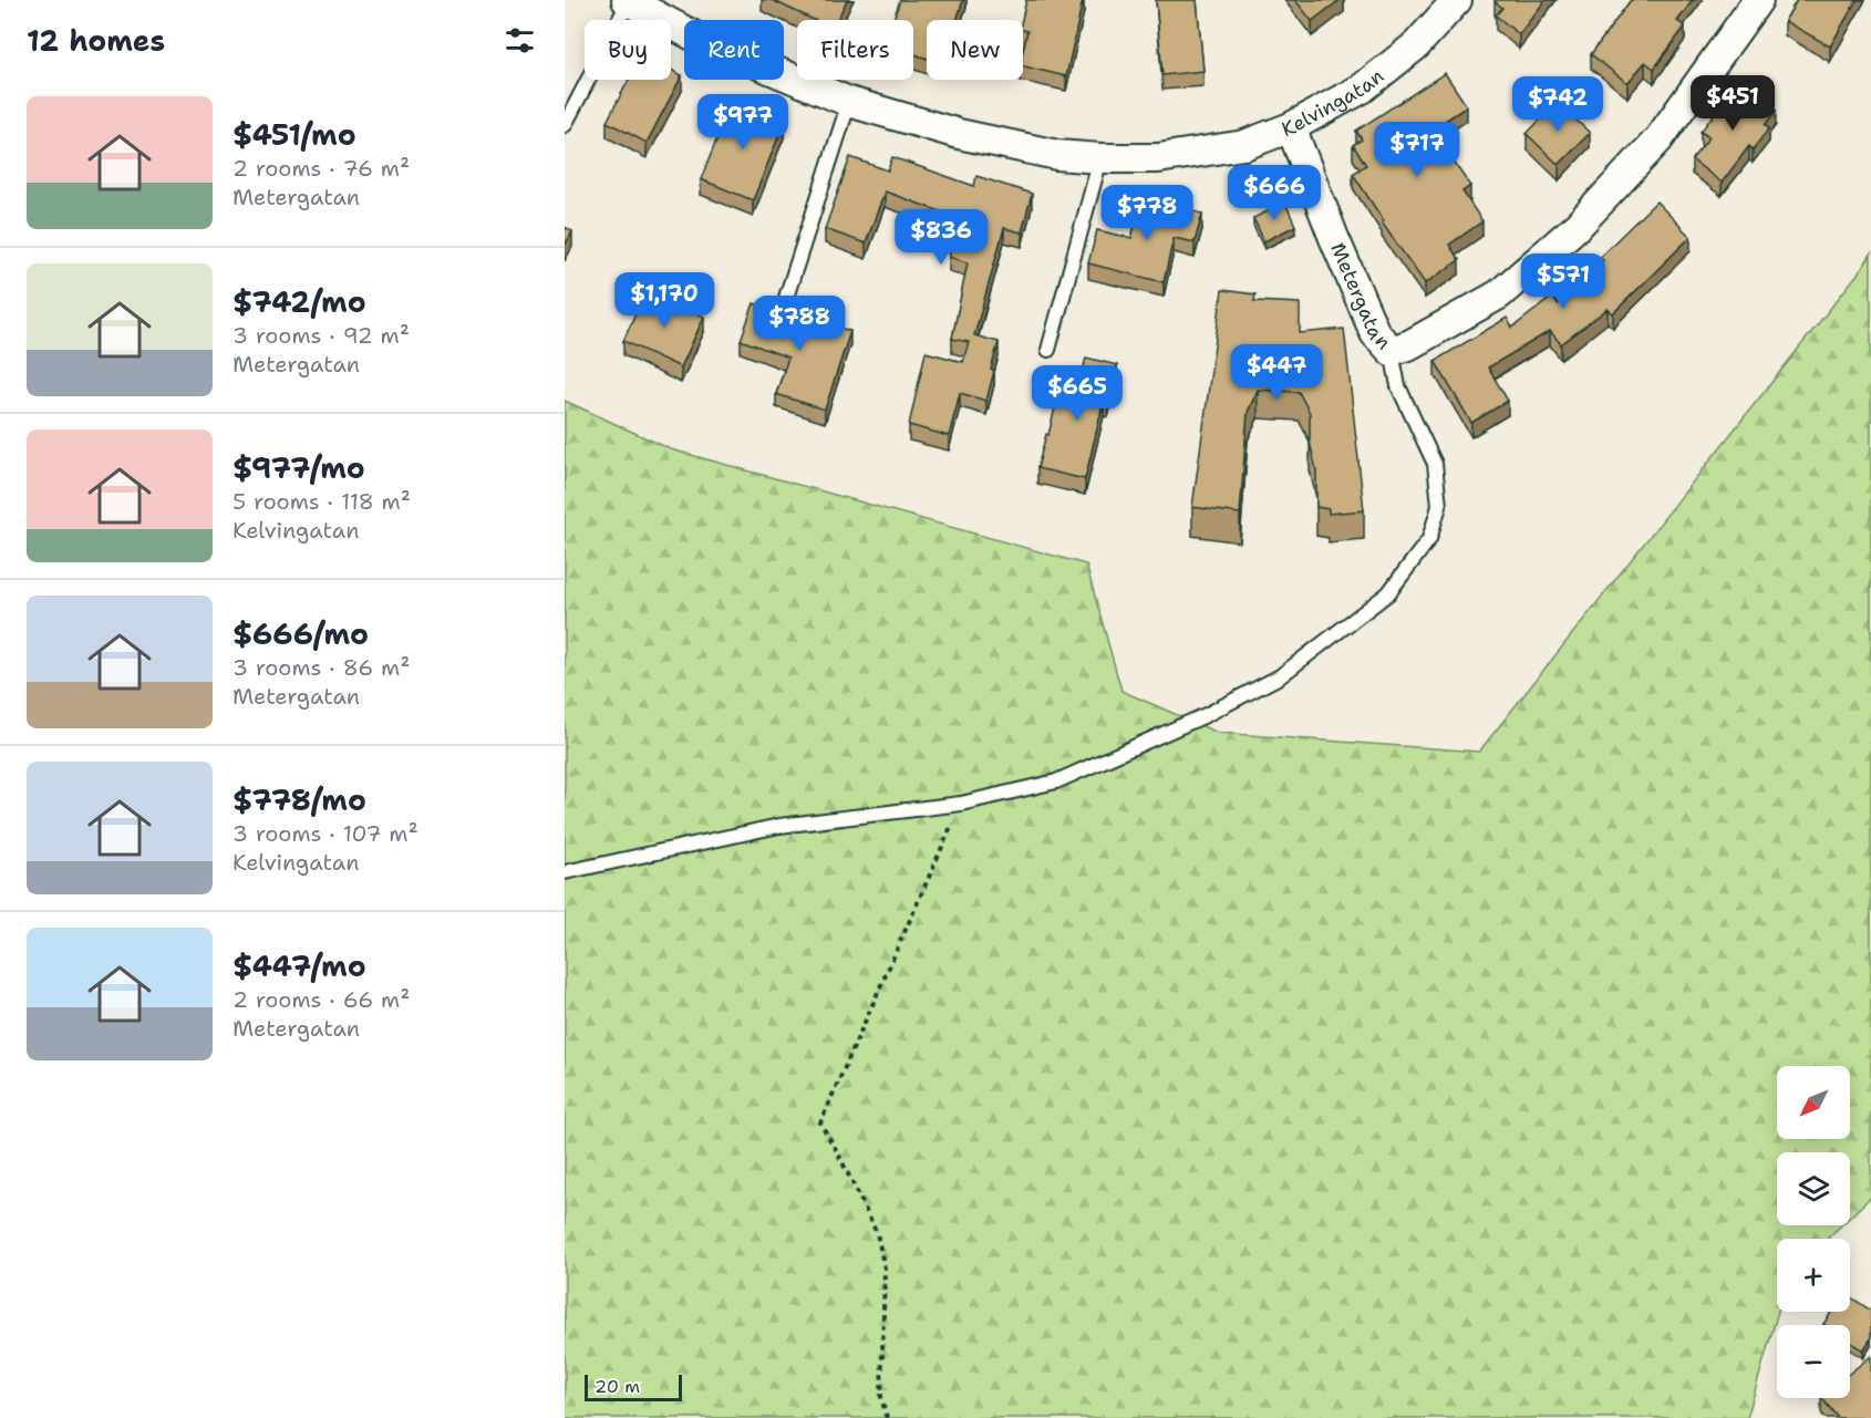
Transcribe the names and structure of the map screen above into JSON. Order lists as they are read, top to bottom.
{
  "streets": {
    "street": ["Kelvingatan", "Metergatan"]
  },
  "crossings": [
    ["Kelvingatan", "Metergatan"]
  ],
  "scale_bar": "20 m",
  "north": "bottom left",
  "page": {
    "heading": "12 homes",
    "chip": [
      "Buy",
      "Rent",
      "Filters",
      "New"
    ],
    "price": [
      "$451",
      "$742",
      "$977",
      "$717",
      "$666",
      "$778",
      "$836",
      "$571",
      "$1,170",
      "$788",
      "$447",
      "$665"
    ],
    "list": [
      {
        "name": "$451/mo",
        "note": "2 rooms · 76 m² · Metergatan"
      },
      {
        "name": "$742/mo",
        "note": "3 rooms · 92 m² · Metergatan"
      },
      {
        "name": "$977/mo",
        "note": "5 rooms · 118 m² · Kelvingatan"
      },
      {
        "name": "$666/mo",
        "note": "3 rooms · 86 m² · Metergatan"
      },
      {
        "name": "$778/mo",
        "note": "3 rooms · 107 m² · Kelvingatan"
      },
      {
        "name": "$447/mo",
        "note": "2 rooms · 66 m² · Metergatan"
      }
    ],
    "map_buttons": ["+", "−"],
    "scale": "20 m"
  }
}
